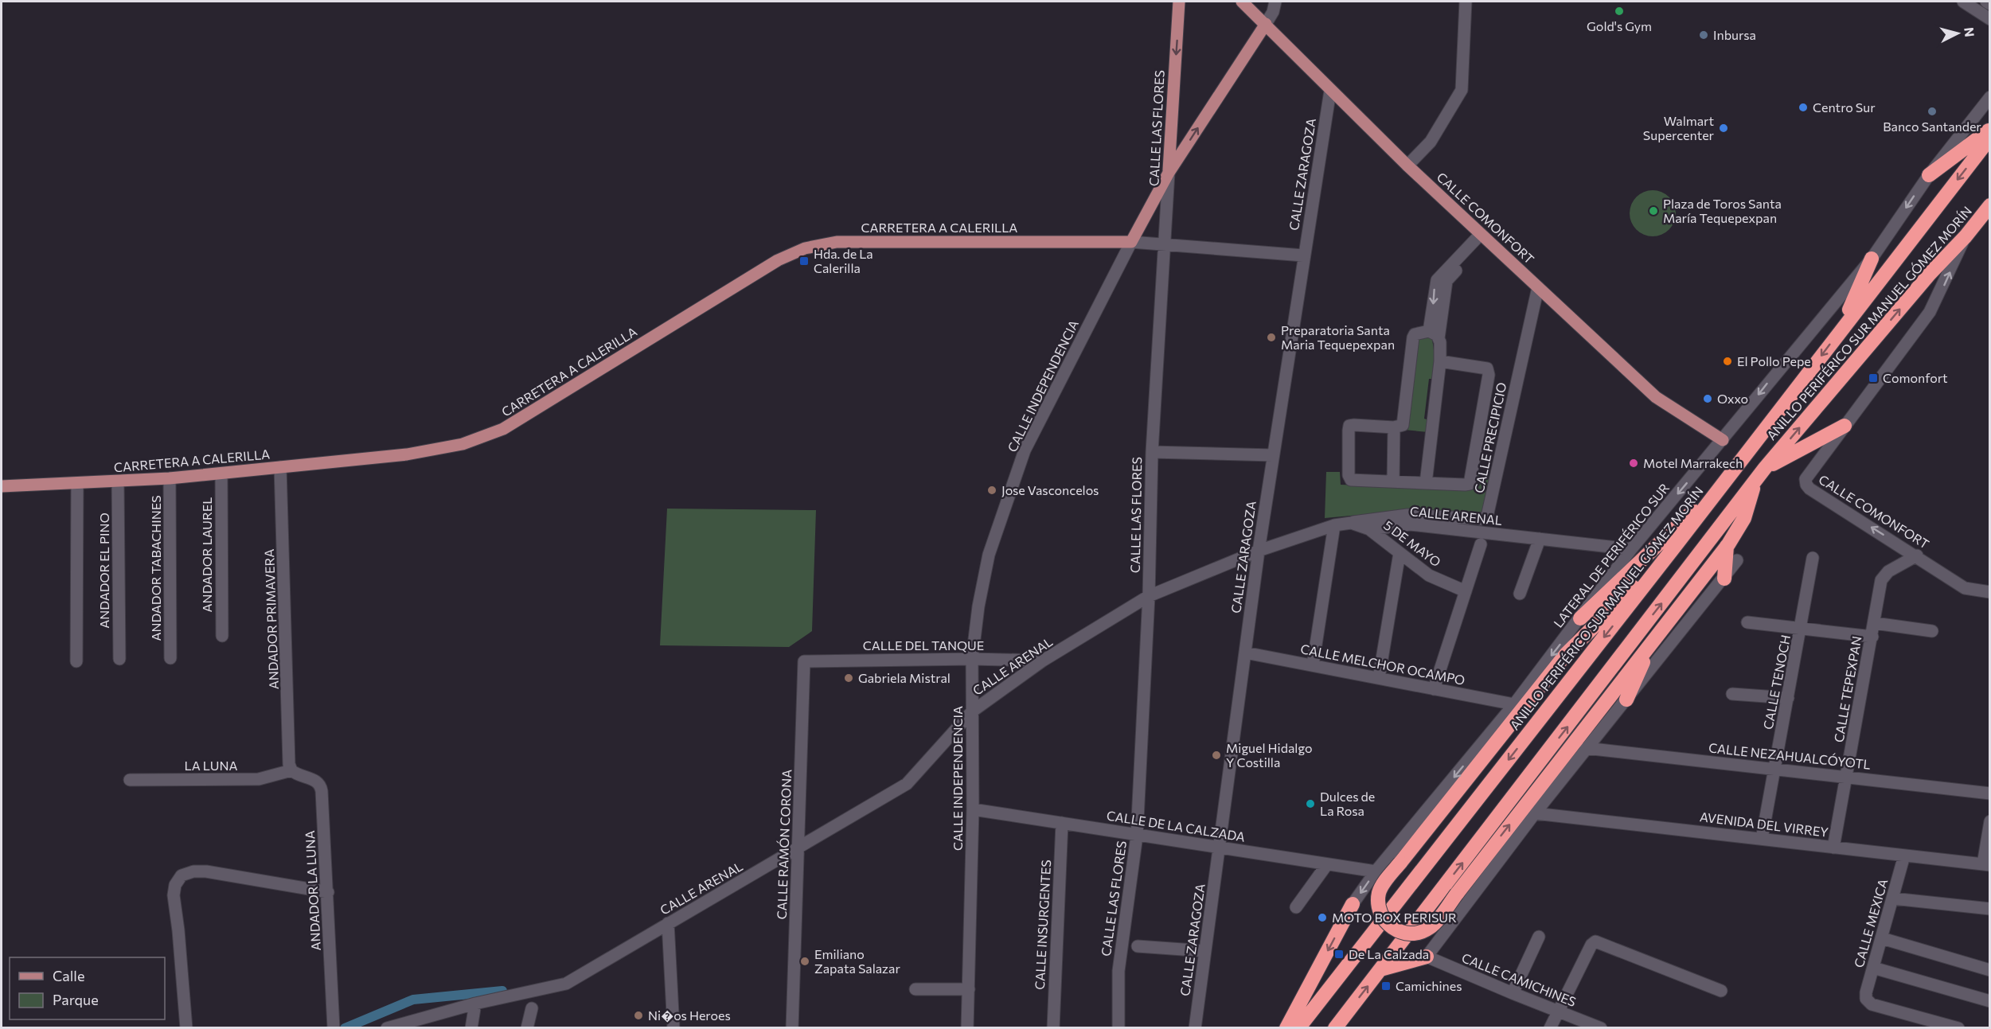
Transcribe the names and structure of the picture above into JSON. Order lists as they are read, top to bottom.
{
  "streets": {
    "highway": ["ANILLO PERIFÉRICO SUR MANUEL GÓMEZ MORÍN"],
    "main road": [
      "CALLE LAS FLORES",
      "CALLE COMONFORT",
      "CARRETERA A CALERILLA",
      "CALLE INDEPENDENCIA"
    ],
    "street": [
      "CALLE ZARAGOZA",
      "CALLE PRECIPICIO",
      "CALLE ARENAL",
      "5 DE MAYO",
      "ANDADOR LAUREL",
      "LATERAL DE PERIFÉRICO SUR",
      "ANDADOR TABACHINES",
      "ANDADOR EL PINO",
      "ANDADOR PRIMAVERA",
      "CALLE DEL TANQUE",
      "CALLE MELCHOR OCAMPO",
      "CALLE TENOCH",
      "CALLE TEPEXPAN",
      "CALLE NEZAHUALCÓYOTL",
      "LA LUNA",
      "AVENIDA DEL VIRREY",
      "CALLE DE LA CALZADA",
      "CALLE RAMÓN CORONA",
      "ANDADOR LA LUNA",
      "CALLE MEXICA",
      "CALLE INSURGENTES",
      "CALLE CAMICHINES"
    ]
  },
  "crossings": [
    ["CALLE LAS FLORES", "CALLE INDEPENDENCIA"],
    ["CALLE LAS FLORES", "CALLE ARENAL"],
    ["CALLE LAS FLORES", "CALLE DE LA CALZADA"],
    ["CALLE ZARAGOZA", "CALLE COMONFORT"],
    ["CALLE ZARAGOZA", "CALLE ARENAL"],
    ["CALLE ZARAGOZA", "CALLE MELCHOR OCAMPO"],
    ["CALLE ZARAGOZA", "CALLE DE LA CALZADA"],
    ["CALLE COMONFORT", "CALLE INDEPENDENCIA"],
    ["CALLE COMONFORT", "CALLE PRECIPICIO"],
    ["CALLE COMONFORT", "LATERAL DE PERIFÉRICO SUR"],
    ["CALLE COMONFORT", "CALLE TEPEXPAN"],
    ["CARRETERA A CALERILLA", "CALLE INDEPENDENCIA"],
    ["CARRETERA A CALERILLA", "ANDADOR LAUREL"],
    ["CARRETERA A CALERILLA", "ANDADOR TABACHINES"],
    ["CARRETERA A CALERILLA", "ANDADOR EL PINO"],
    ["CARRETERA A CALERILLA", "ANDADOR PRIMAVERA"],
    ["CALLE INDEPENDENCIA", "CALLE ARENAL"],
    ["CALLE INDEPENDENCIA", "CALLE DEL TANQUE"],
    ["CALLE INDEPENDENCIA", "CALLE DE LA CALZADA"],
    ["CALLE PRECIPICIO", "CALLE ARENAL"],
    ["CALLE ARENAL", "5 DE MAYO"],
    ["CALLE ARENAL", "LATERAL DE PERIFÉRICO SUR"],
    ["CALLE ARENAL", "CALLE DEL TANQUE"],
    ["CALLE ARENAL", "CALLE RAMÓN CORONA"],
    ["LATERAL DE PERIFÉRICO SUR", "CALLE MELCHOR OCAMPO"],
    ["LATERAL DE PERIFÉRICO SUR", "CALLE DE LA CALZADA"],
    ["ANDADOR PRIMAVERA", "LA LUNA"],
    ["ANDADOR PRIMAVERA", "ANDADOR LA LUNA"],
    ["CALLE DEL TANQUE", "CALLE RAMÓN CORONA"],
    ["CALLE TENOCH", "CALLE NEZAHUALCÓYOTL"],
    ["CALLE TENOCH", "AVENIDA DEL VIRREY"],
    ["CALLE TEPEXPAN", "CALLE NEZAHUALCÓYOTL"],
    ["CALLE TEPEXPAN", "AVENIDA DEL VIRREY"],
    ["LA LUNA", "ANDADOR LA LUNA"],
    ["AVENIDA DEL VIRREY", "CALLE MEXICA"],
    ["CALLE DE LA CALZADA", "CALLE INSURGENTES"]
  ],
  "places": {
    "other": [
      "Gold's Gym",
      "Inbursa",
      "Centro Sur",
      "Banco Santander",
      "Walmart Supercenter",
      "Plaza de Toros Santa María Tequepexpan",
      "Preparatoria Santa Maria Tequepexpan",
      "El Pollo Pepe",
      "Oxxo",
      "Motel Marrakech",
      "Jose Vasconcelos",
      "Gabriela Mistral",
      "Miguel Hidalgo Y Costilla",
      "Dulces de La Rosa",
      "MOTO BOX PERISUR",
      "Emiliano Zapata Salazar",
      "Ni�os Heroes"
    ],
    "transit": [
      "Hda. de La Calerilla",
      "Comonfort",
      "De La Calzada",
      "Camichines"
    ]
  },
  "legend": ["Calle", "Parque"],
  "north": "right"
}
